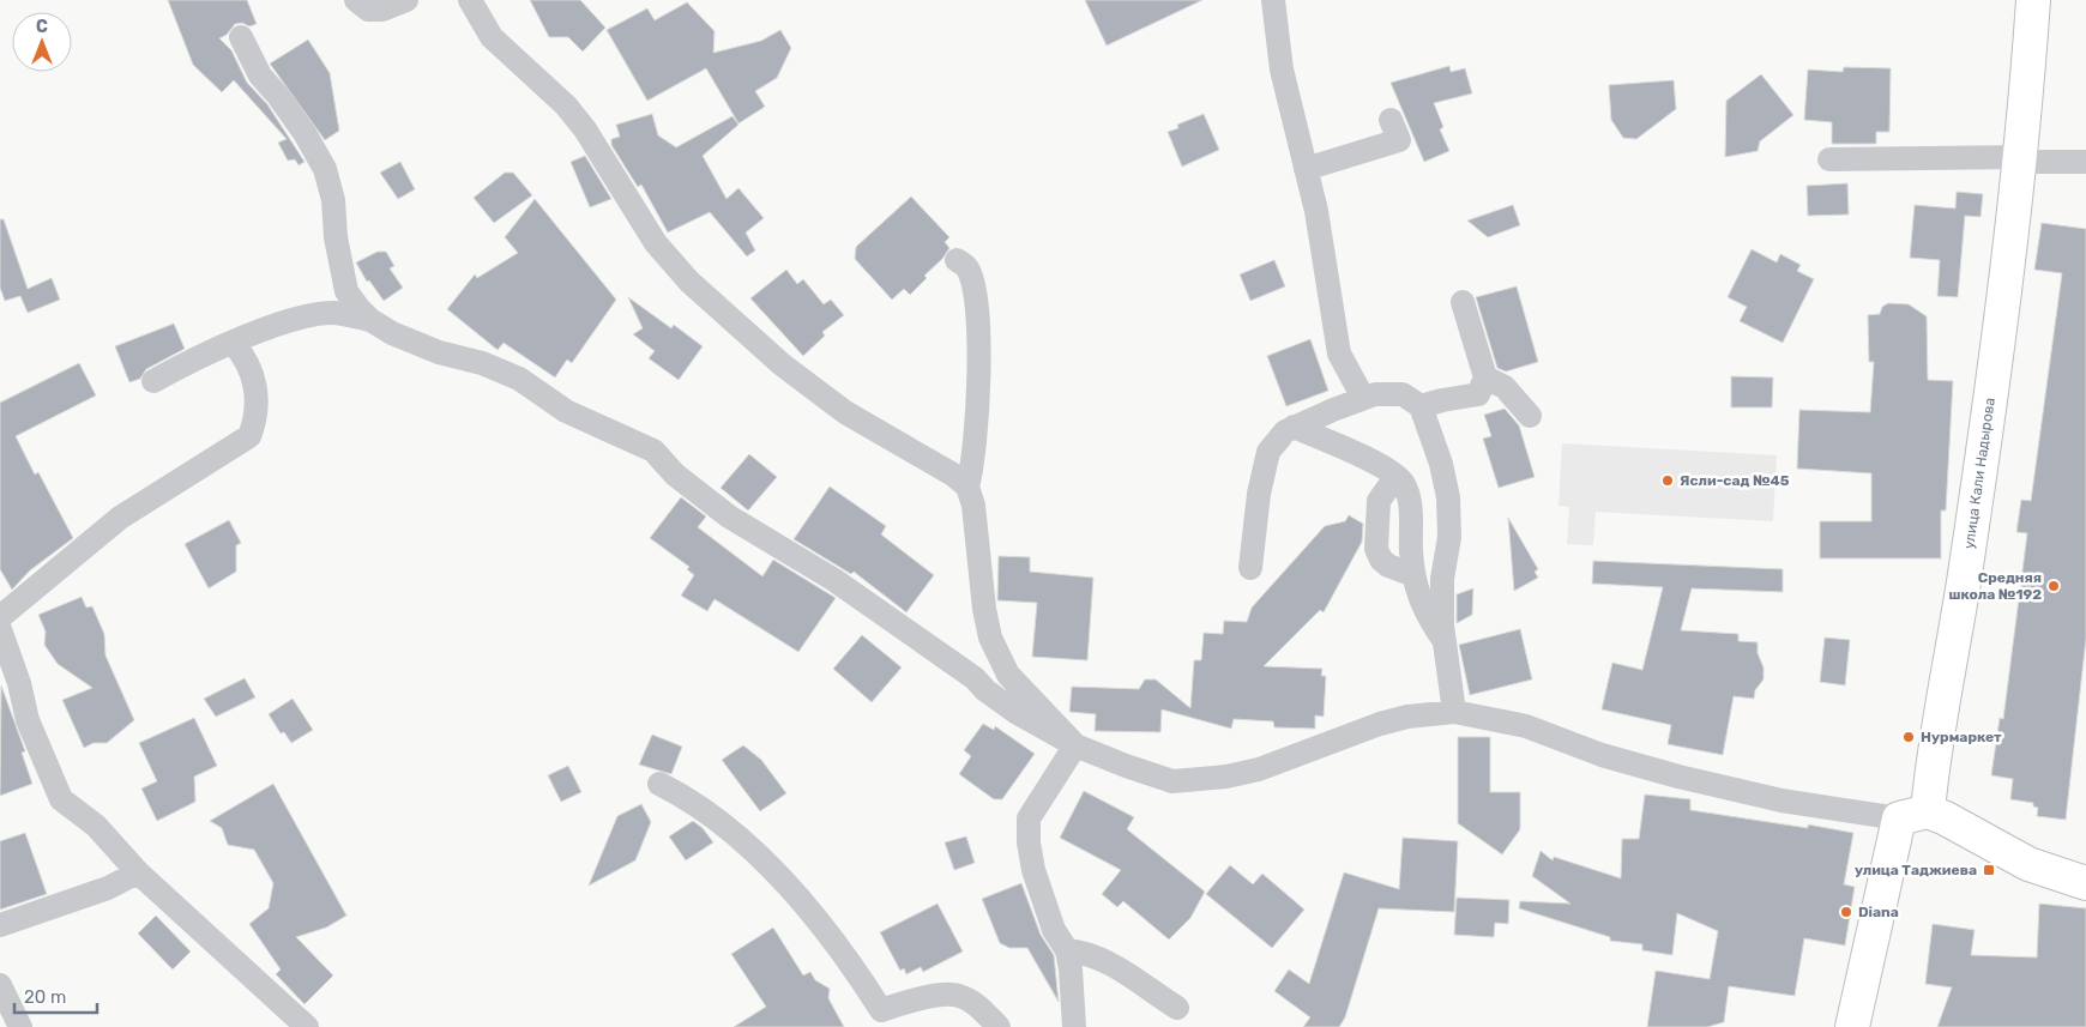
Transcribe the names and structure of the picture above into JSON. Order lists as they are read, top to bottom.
{
  "streets": {
    "street": ["улица Кали Надырова"]
  },
  "places": {
    "other": [
      "Ясли-сад №45",
      "Средняя школа №192",
      "Нурмаркет",
      "Diana"
    ],
    "transit": ["улица Таджиева"]
  },
  "scale_bar": "20 m",
  "north": "top"
}
